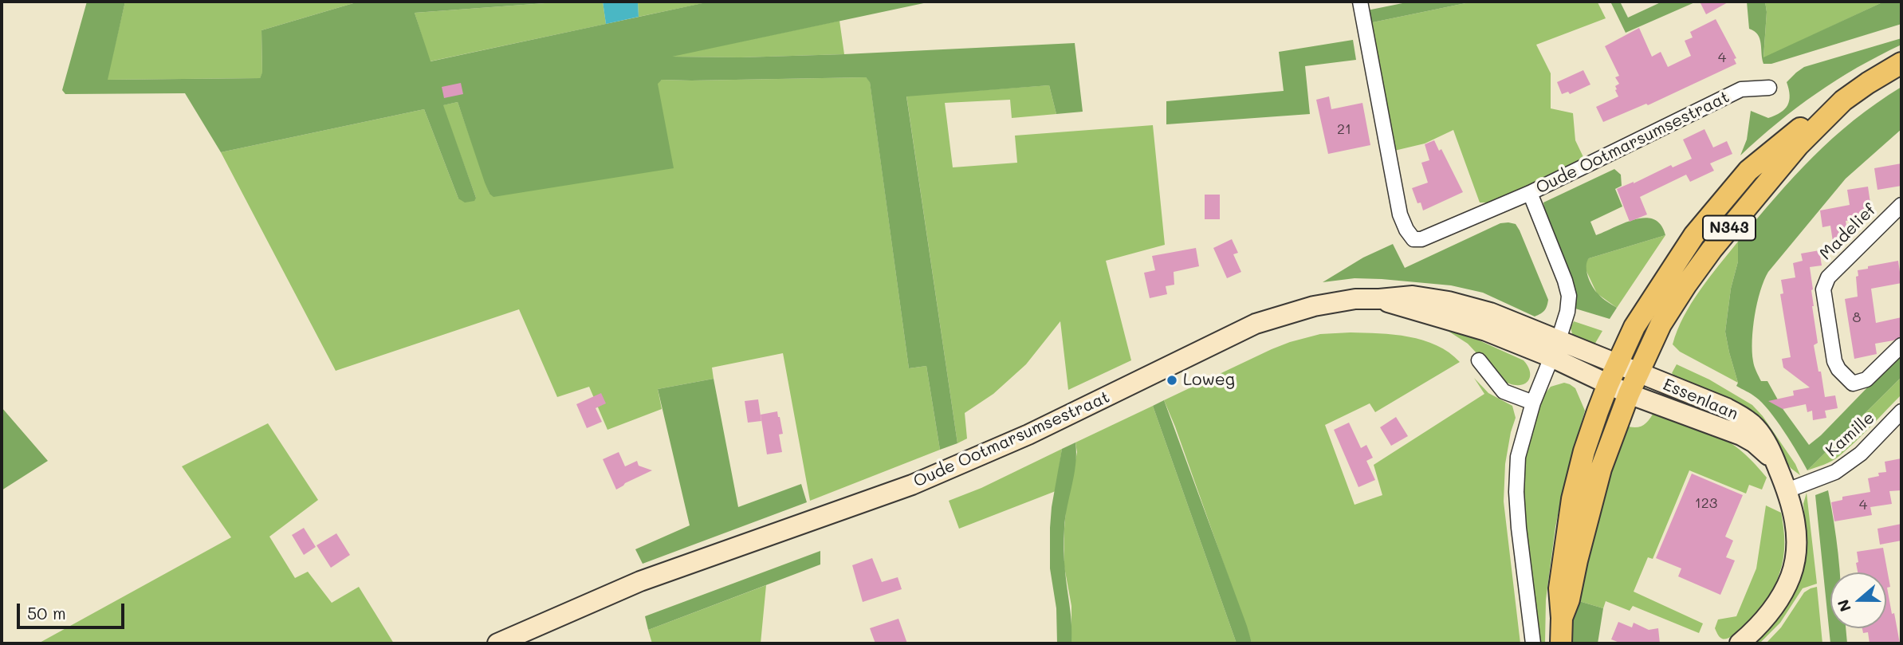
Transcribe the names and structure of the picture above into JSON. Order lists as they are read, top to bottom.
{
  "streets": {
    "main road": ["Oude Ootmarsumsestraat", "N343", "Essenlaan"],
    "street": ["Madelief", "Kamille"]
  },
  "crossings": [
    ["Oude Ootmarsumsestraat", "N343"],
    ["Oude Ootmarsumsestraat", "Essenlaan"],
    ["N343", "Essenlaan"],
    ["Essenlaan", "Kamille"]
  ],
  "places": ["Loweg"],
  "house_numbers": [
    "4",
    "21",
    "8",
    "123",
    "4"
  ],
  "scale_bar": "50 m",
  "north": "left"
}
